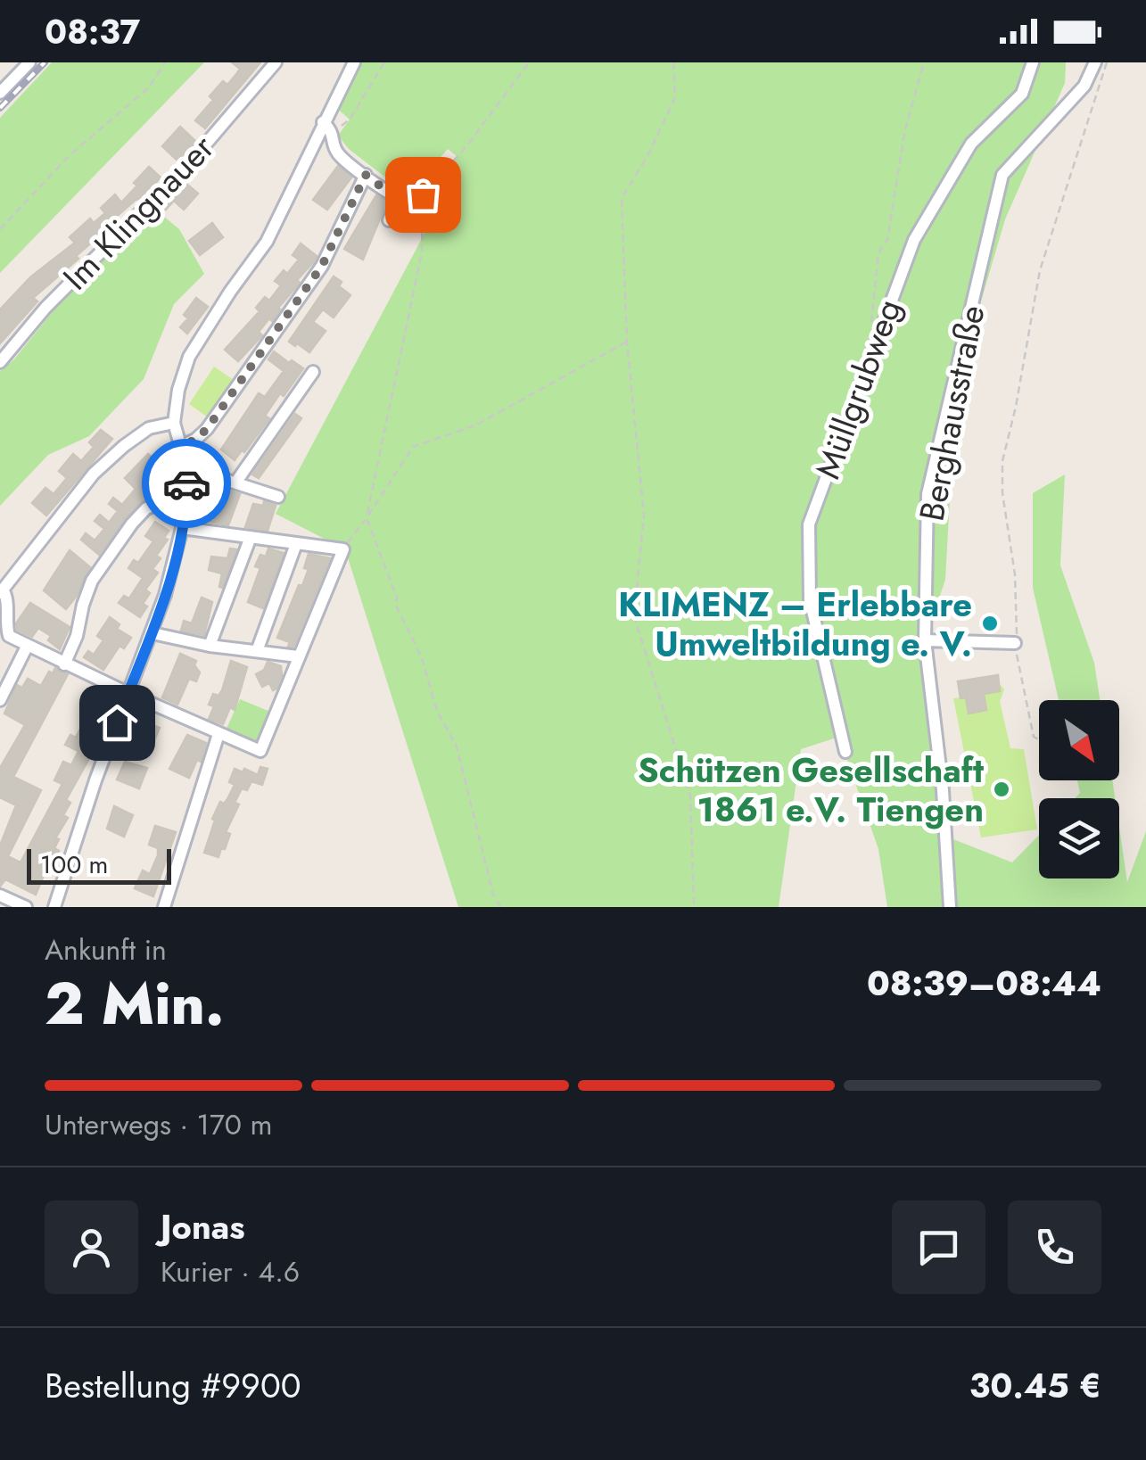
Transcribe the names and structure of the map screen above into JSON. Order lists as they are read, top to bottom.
{
  "streets": {
    "street": ["Im Klingnauer", "Müllgrubweg", "Berghausstraße"]
  },
  "places": ["KLIMENZ – Erlebbare Umweltbildung e. V.", "Schützen Gesellschaft 1861 e.V. Tiengen"],
  "scale_bar": "100 m",
  "north": "bottom right",
  "page": {
    "status": "08:37",
    "scale": "100 m",
    "heading": ["2 Min.", "Ankunft in", "08:39–08:44"],
    "panel": [
      "Jonas",
      "Kurier · 4.6",
      "Bestellung #9900",
      "30.45 €"
    ],
    "bar": "Unterwegs · 170 m"
  }
}
